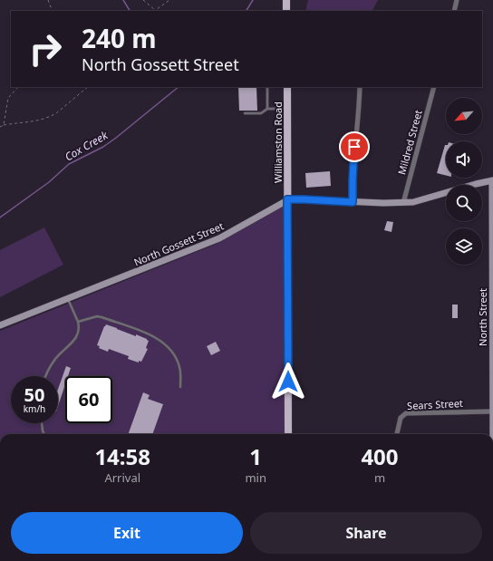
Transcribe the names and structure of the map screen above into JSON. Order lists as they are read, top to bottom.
{
  "streets": {
    "main road": ["Williamston Road"],
    "street": [
      "Mildred Street",
      "North Gossett Street",
      "North Street",
      "Sears Street"
    ]
  },
  "crossings": [
    ["Williamston Road", "North Gossett Street"],
    ["North Street", "Sears Street"]
  ],
  "water": ["Cox Creek"],
  "north": "bottom left",
  "page": {
    "turn": ["240 m", "North Gossett Street"],
    "speed": "50 km/h",
    "limit": "60",
    "eta": [
      "14:58",
      "Arrival",
      "1",
      "min",
      "400",
      "m"
    ],
    "buttons": ["Exit", "Share"]
  }
}
